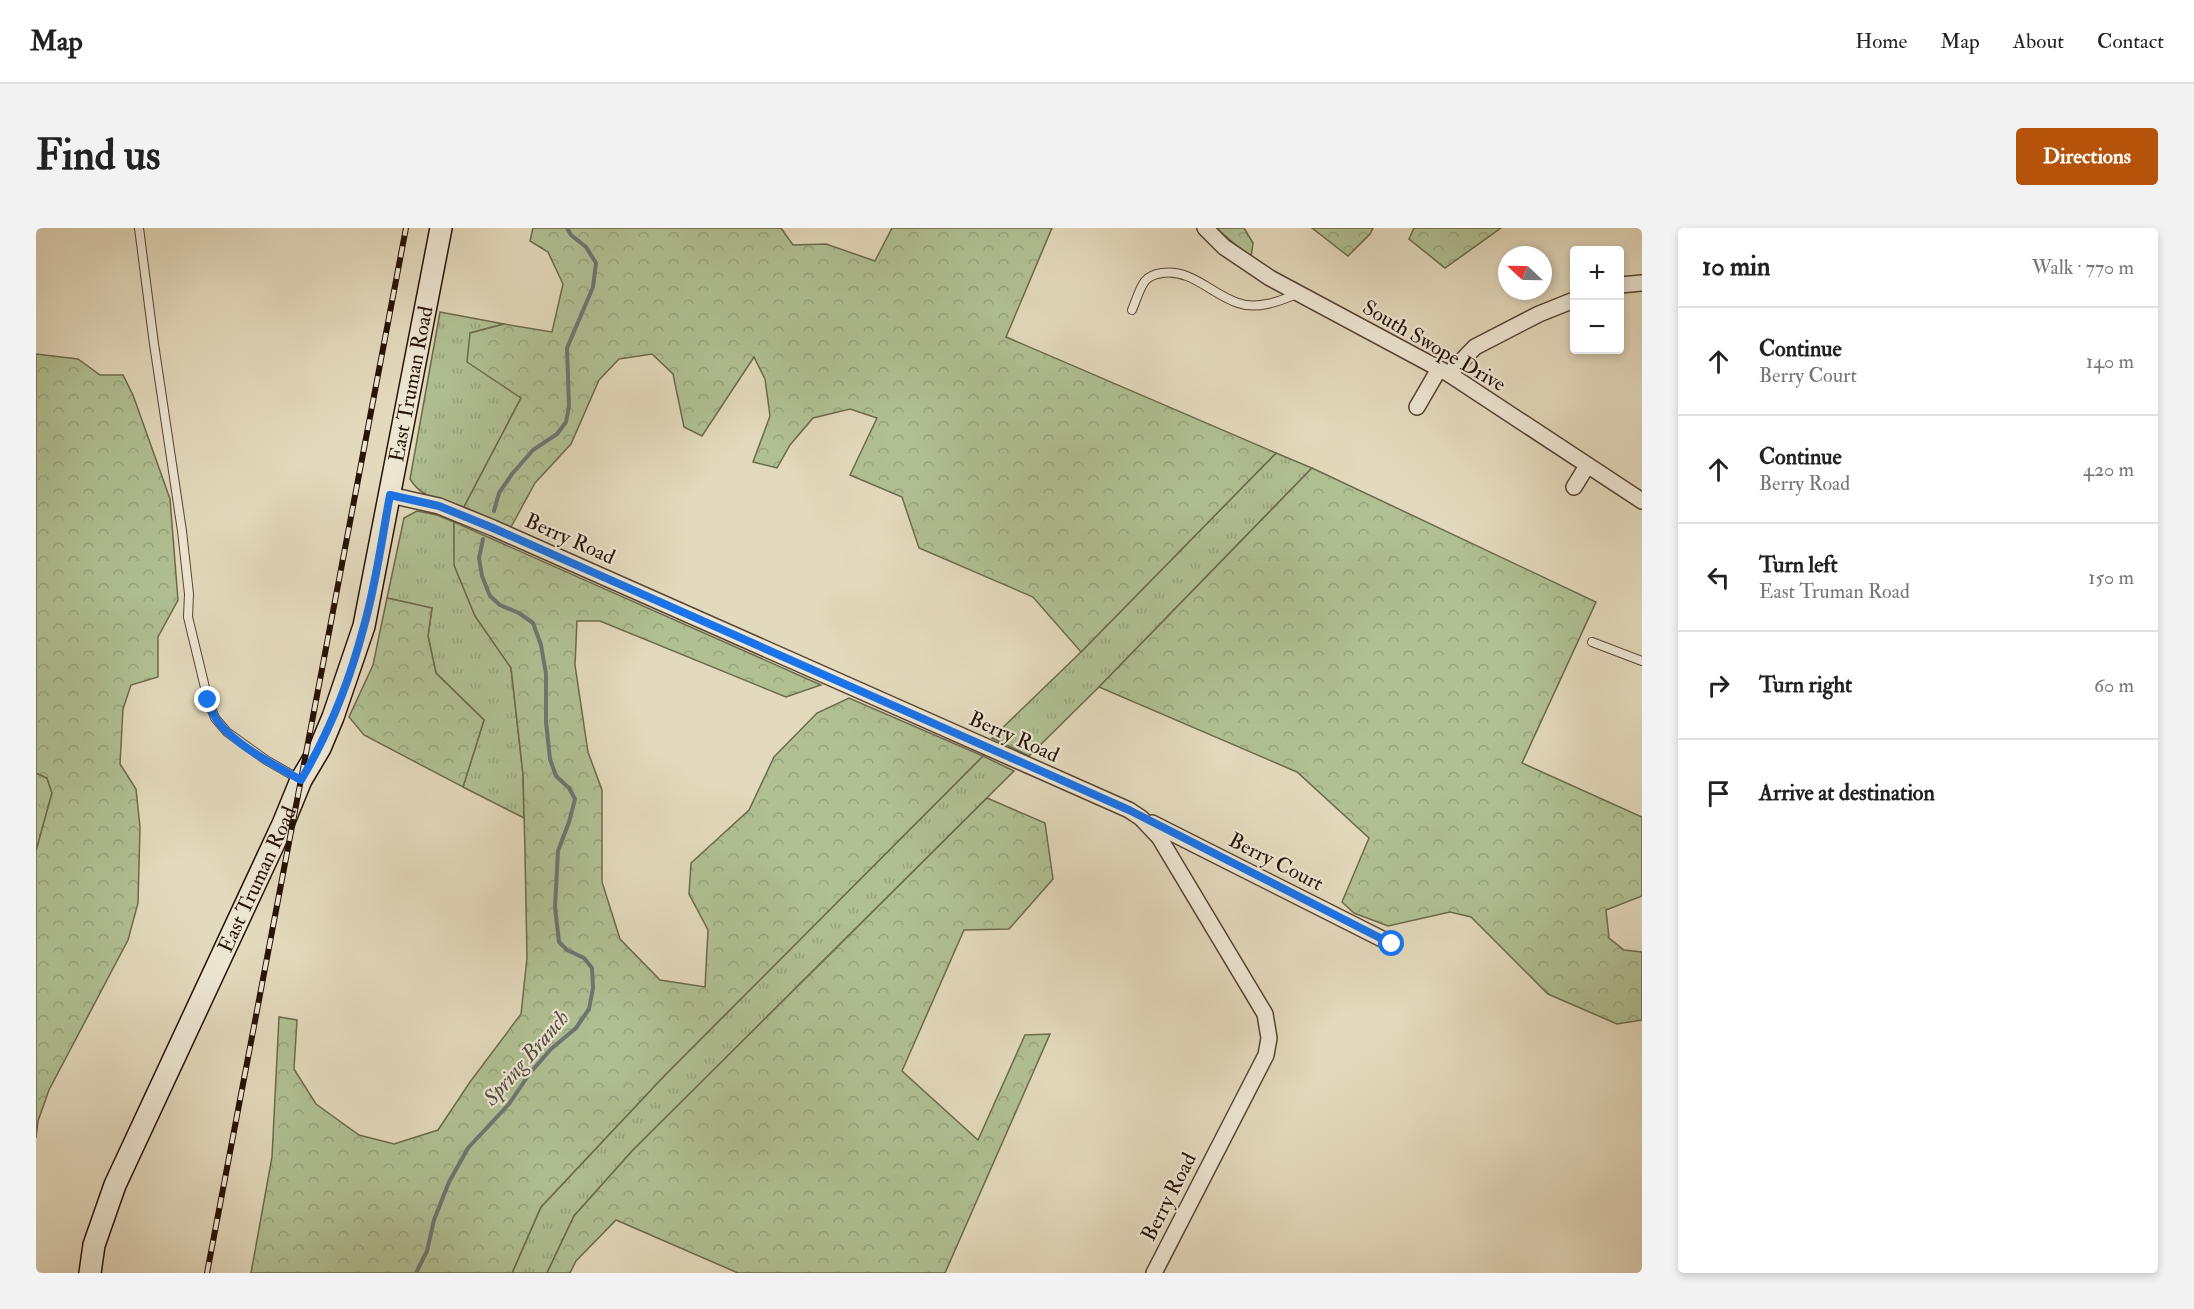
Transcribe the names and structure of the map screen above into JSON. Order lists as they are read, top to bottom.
{
  "streets": {
    "main road": ["East Truman Road"],
    "street": ["South Swope Drive", "Berry Road", "Berry Court"]
  },
  "crossings": [
    ["East Truman Road", "Berry Road"],
    ["Berry Road", "Berry Court"]
  ],
  "water": ["Spring Branch"],
  "north": "left",
  "page": {
    "header": "Map",
    "nav": [
      "Home",
      "Map",
      "About",
      "Contact"
    ],
    "buttons": "Directions",
    "title": "Find us",
    "heading": ["10 min", "Walk · 770 m"],
    "map_buttons": ["+", "−"],
    "list": [
      ["Continue", "Berry Court", "140 m"],
      ["Continue", "Berry Road", "420 m"],
      ["Turn left", "East Truman Road", "150 m"],
      ["Turn right", "60 m"],
      "Arrive at destination"
    ]
  }
}
